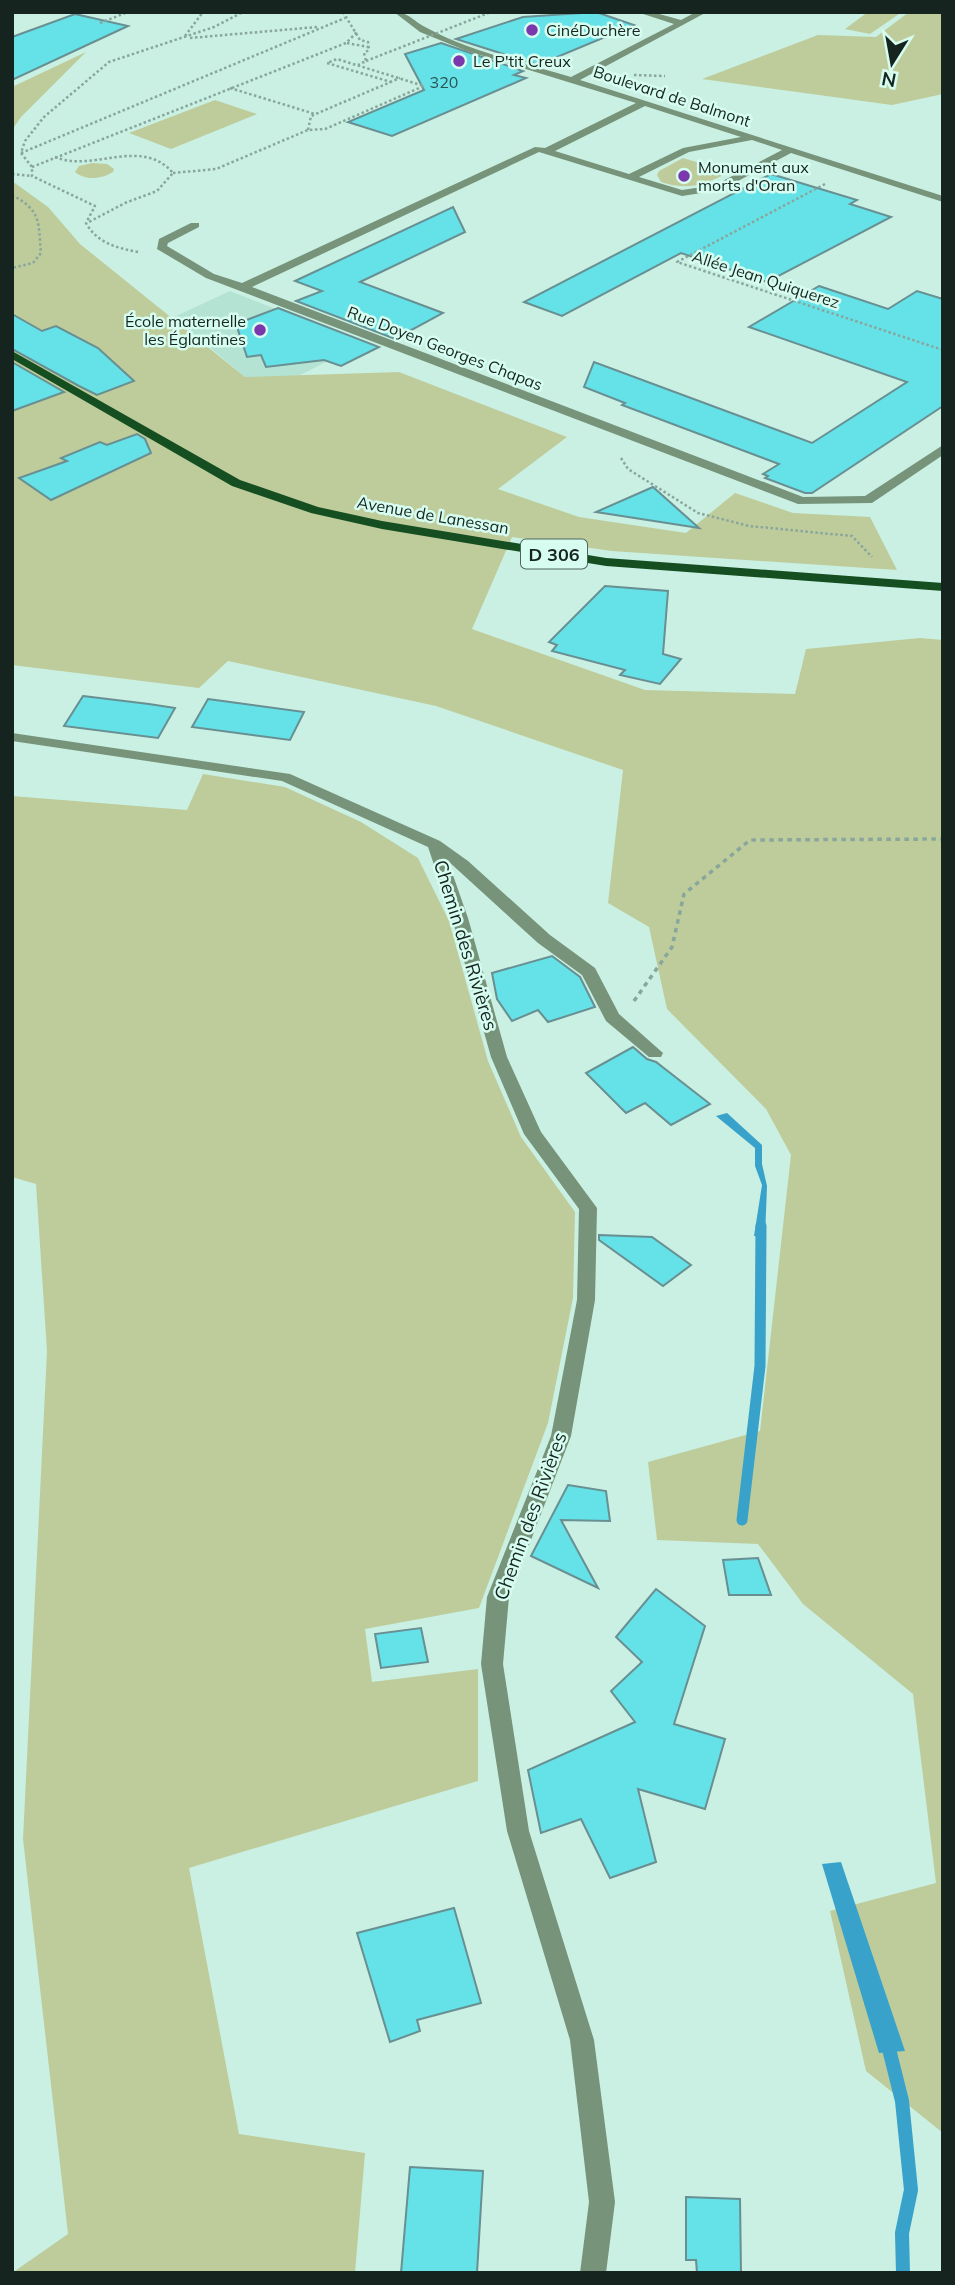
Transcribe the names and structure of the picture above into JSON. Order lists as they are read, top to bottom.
{
  "streets": {
    "main road": ["Avenue de Lanessan", "D 306"],
    "street": ["Boulevard de Balmont", "Rue Doyen Georges Chapas", "Chemin des Rivières"],
    "path": ["Allée Jean Quiquerez"]
  },
  "places": [
    "CinéDuchère",
    "Le P'tit Creux",
    "Monument aux morts d'Oran",
    "École maternelle les Églantines"
  ],
  "house_numbers": ["320"],
  "north": "bottom"
}
